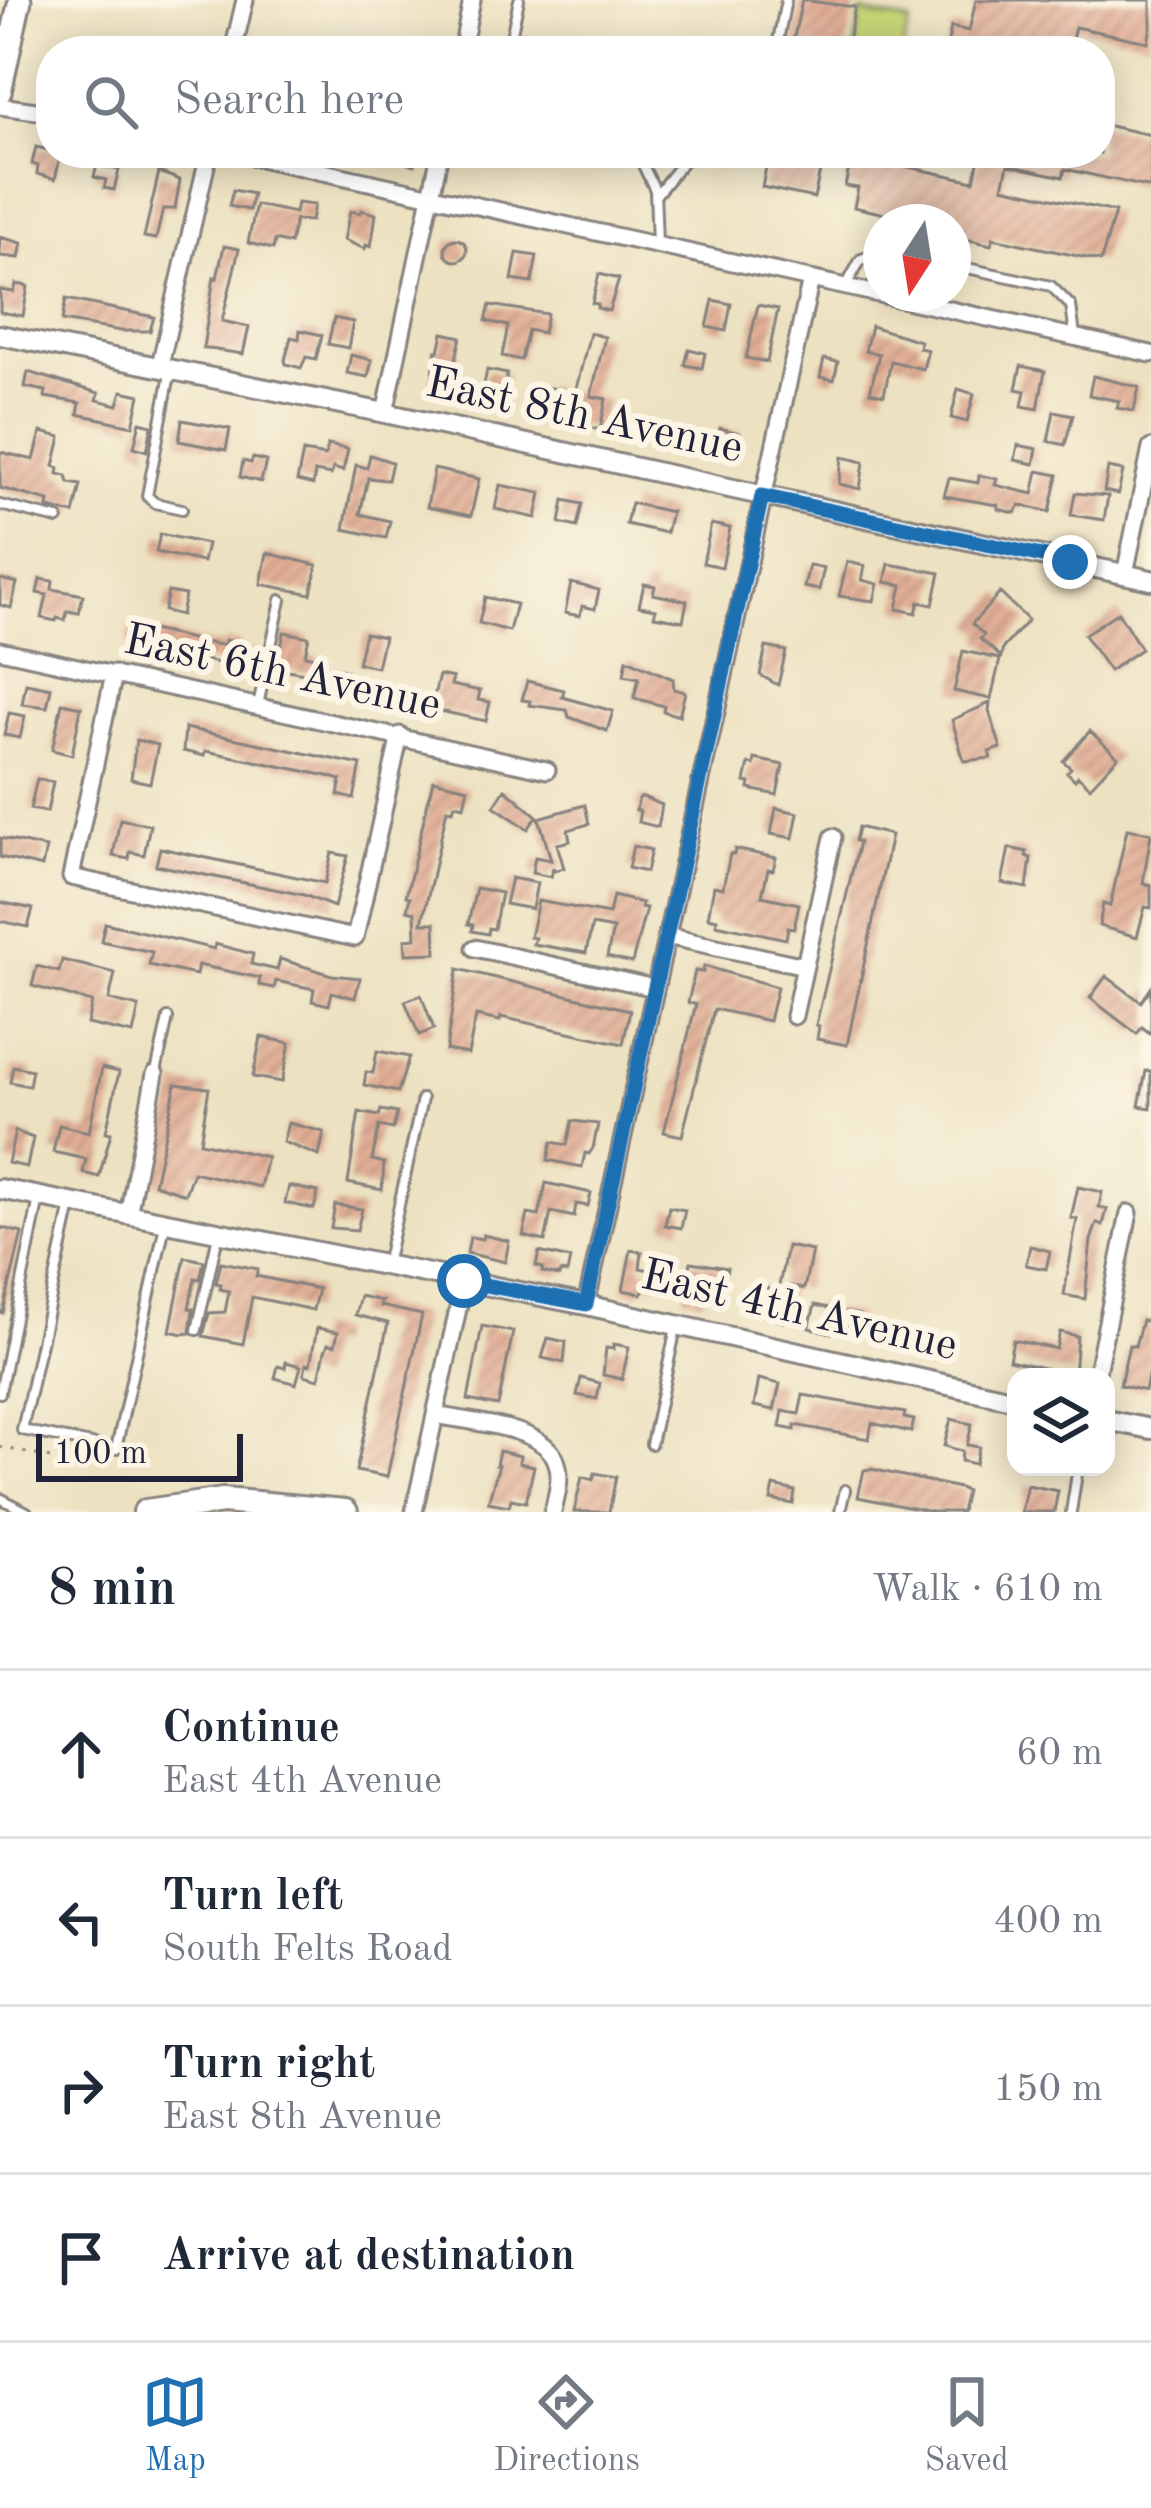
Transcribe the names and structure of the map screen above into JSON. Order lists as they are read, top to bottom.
{
  "streets": {
    "street": ["East 8th Avenue", "East 6th Avenue", "East 4th Avenue"]
  },
  "scale_bar": "100 m",
  "north": "bottom",
  "page": {
    "search": "Search here",
    "scale": "100 m",
    "heading": ["8 min", "Walk · 610 m"],
    "list": [
      ["Continue", "East 4th Avenue", "60 m"],
      ["Turn left", "South Felts Road", "400 m"],
      ["Turn right", "East 8th Avenue", "150 m"],
      "Arrive at destination"
    ],
    "nav": ["Map", "Directions", "Saved"]
  }
}
